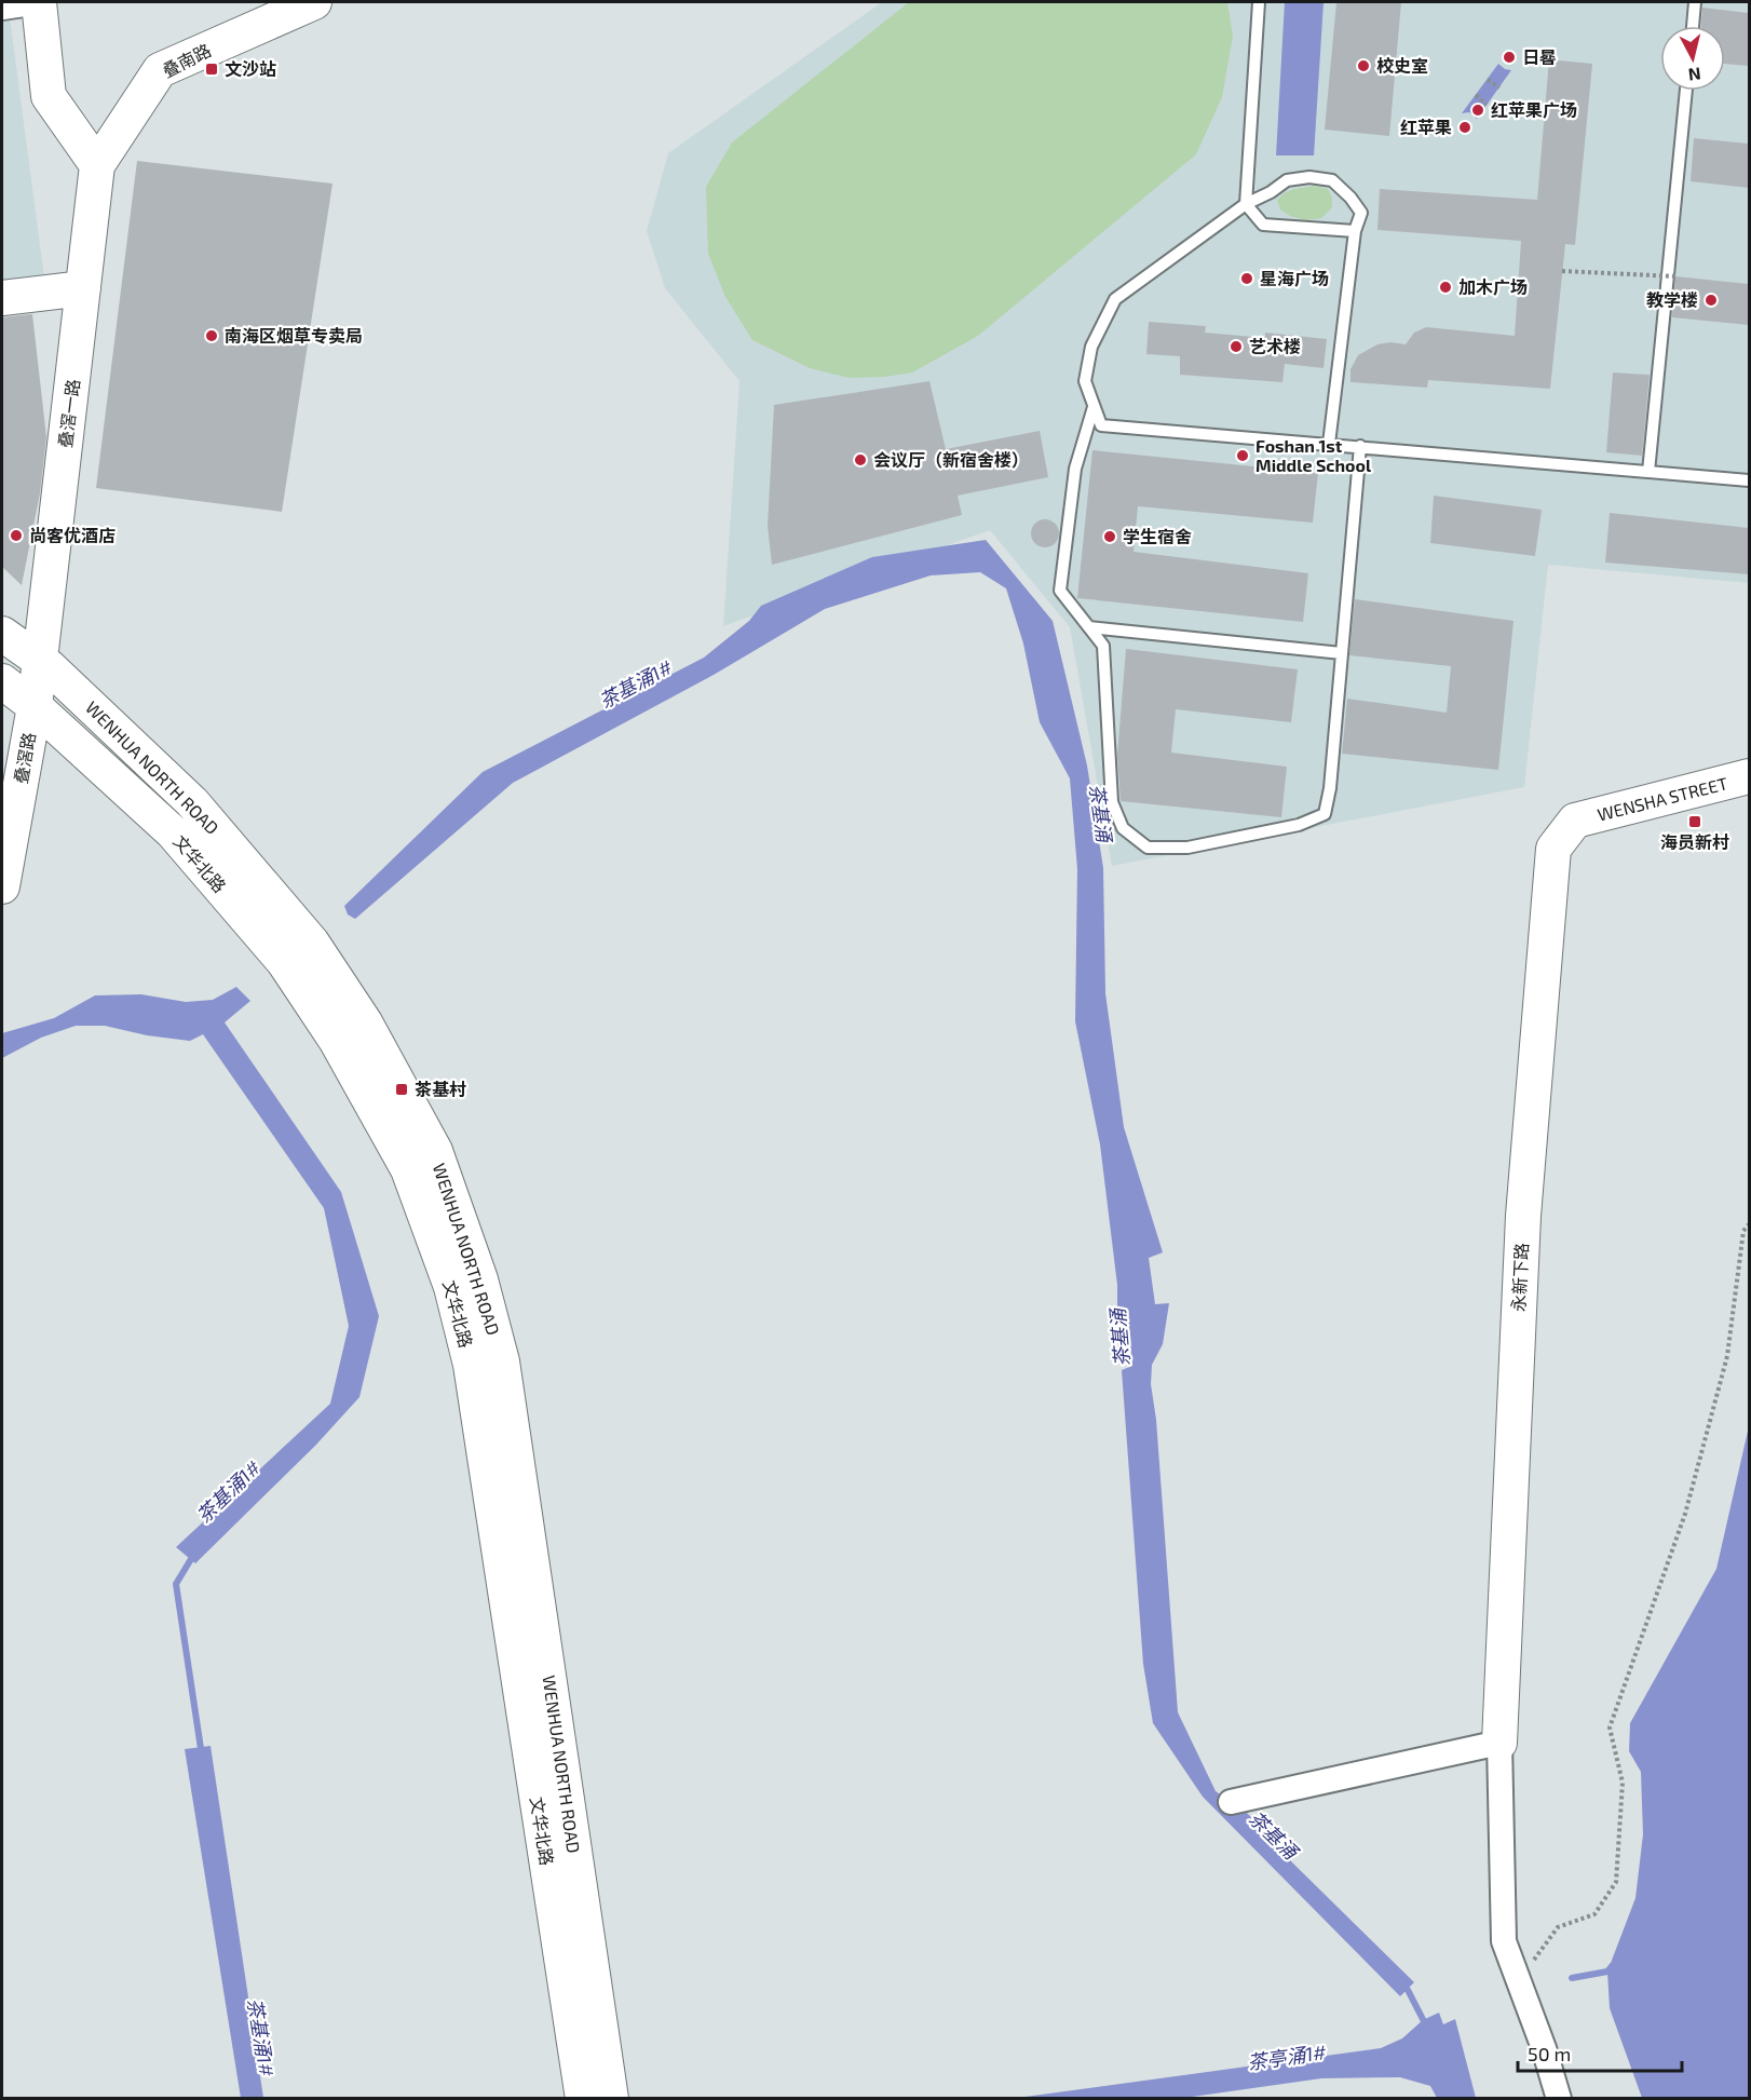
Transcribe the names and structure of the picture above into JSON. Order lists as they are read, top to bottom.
{
  "streets": {
    "main road": [
      "叠南路",
      "叠滘一路",
      "叠滘路",
      "WENHUA NORTH ROAD",
      "WENSHA STREET",
      "文华北路",
      "永新下路"
    ]
  },
  "crossings": [
    ["叠南路", "叠滘一路"],
    ["叠滘一路", "叠滘路"],
    ["叠滘一路", "WENHUA NORTH ROAD"],
    ["叠滘一路", "文华北路"],
    ["叠滘路", "文华北路"],
    ["WENSHA STREET", "永新下路"]
  ],
  "water": ["茶基涌1#", "茶基涌", "茶亭涌1#"],
  "places": {
    "other": [
      "日晷",
      "校史室",
      "红苹果广场",
      "红苹果",
      "星海广场",
      "加木广场",
      "教学楼",
      "南海区烟草专卖局",
      "艺术楼",
      "Foshan 1st Middle School",
      "会议厅（新宿舍楼）",
      "尚客优酒店",
      "学生宿舍"
    ],
    "transit": ["文沙站", "海员新村", "茶基村"]
  },
  "scale_bar": "50 m",
  "north": "bottom"
}
